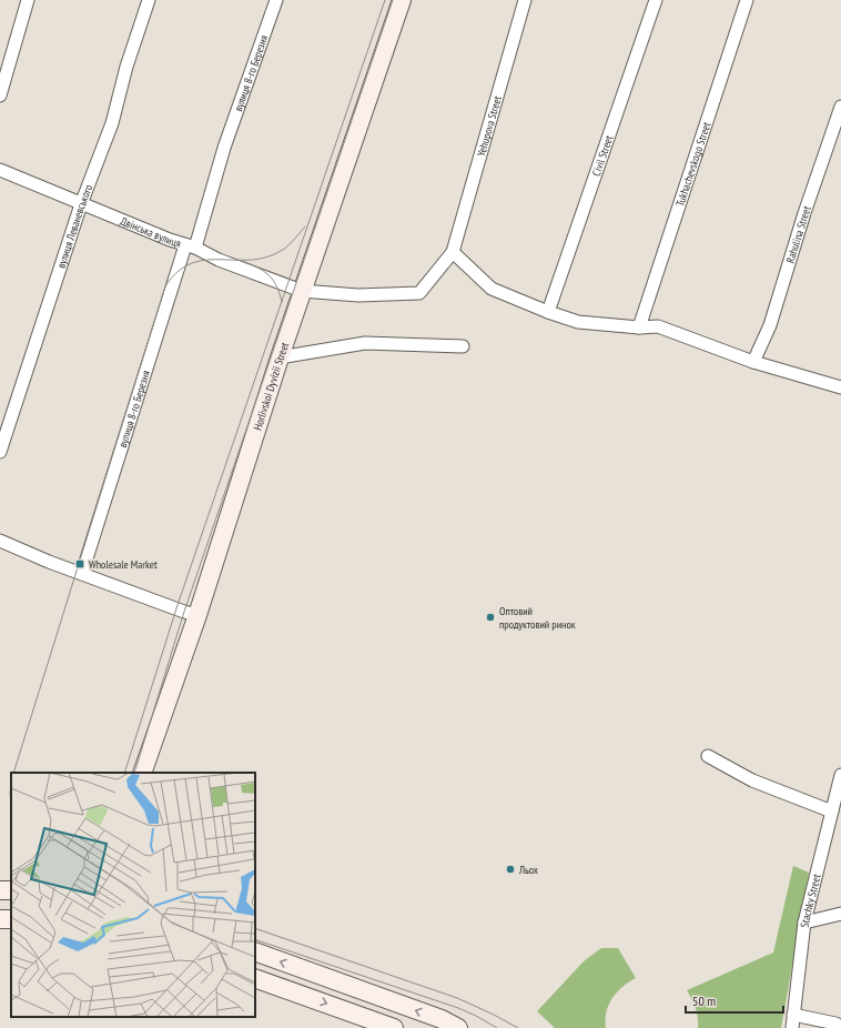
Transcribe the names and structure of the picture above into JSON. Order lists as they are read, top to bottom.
{
  "streets": {
    "main road": ["Horlivskoi Dyvizii Street"],
    "street": [
      "вулиця 8-го Березня",
      "Yehupova Street",
      "Civil Street",
      "Tukhachevskogo Street",
      "вулиця Леваневського",
      "Двінська вулиця",
      "Rahulina Street",
      "Stachky Street"
    ]
  },
  "crossings": [
    ["вулиця 8-го Березня", "Двінська вулиця"],
    ["Yehupova Street", "Двінська вулиця"],
    ["вулиця Леваневського", "Двінська вулиця"],
    ["Двінська вулиця", "Horlivskoi Dyvizii Street"]
  ],
  "places": {
    "transit": ["Wholesale Market"],
    "other": ["Оптовий продуктовий ринок", "Льох"]
  },
  "scale_bar": "50 m"
}
